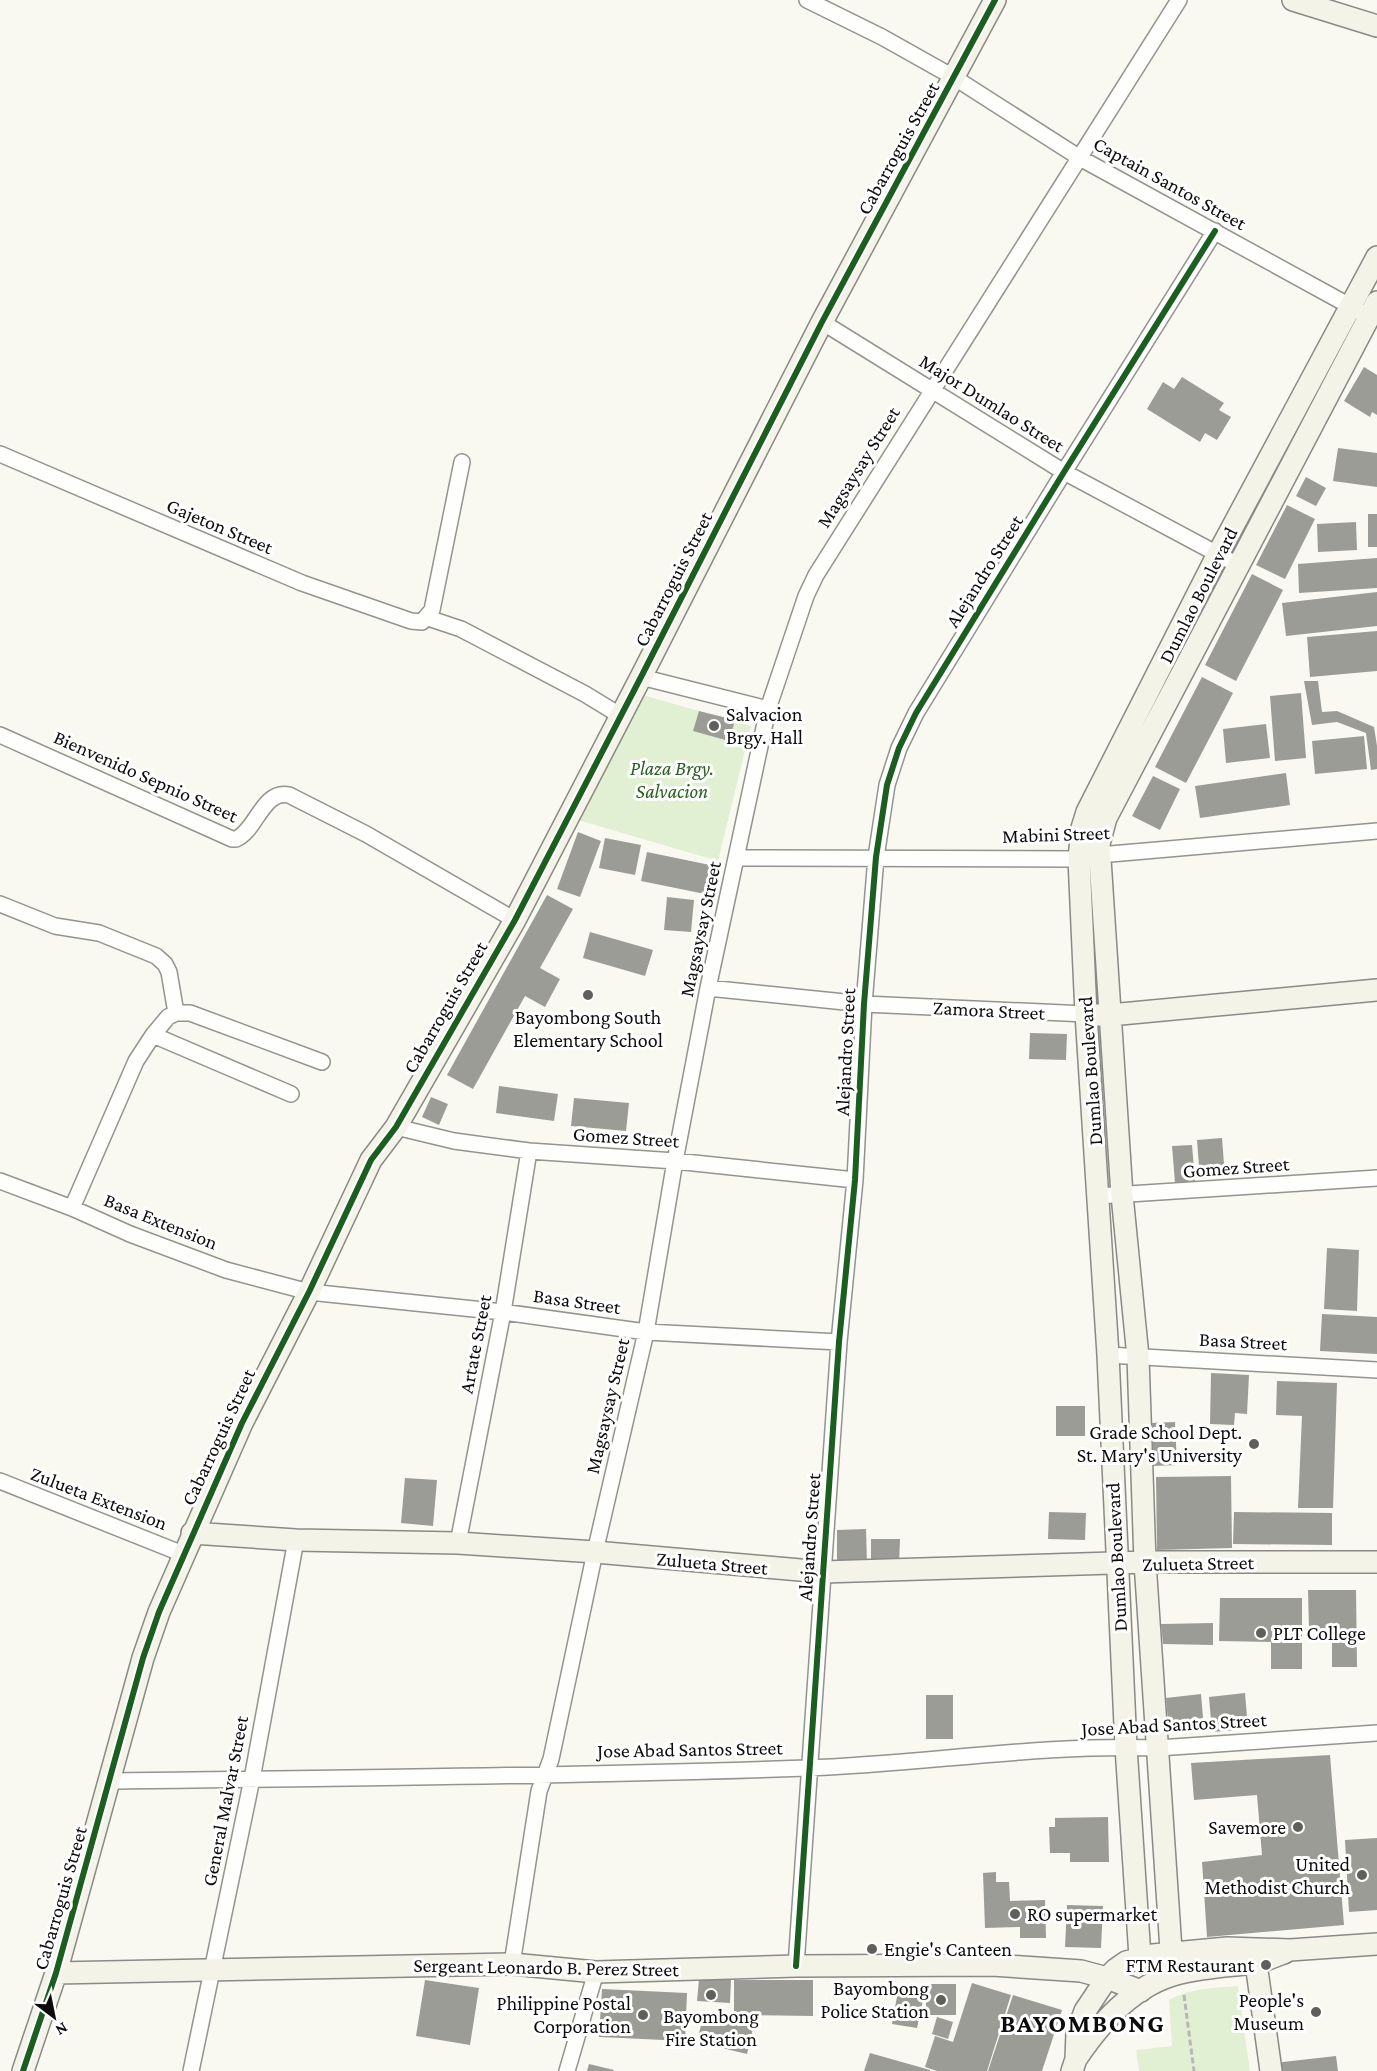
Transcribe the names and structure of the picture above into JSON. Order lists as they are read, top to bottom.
{
  "streets": {
    "street": [
      "Cabarroguis Street",
      "Captain Santos Street",
      "Major Dumlao Street",
      "Magsaysay Street",
      "Gajeton Street",
      "Alejandro Street",
      "Dumlao Boulevard",
      "Bienvenido Sepnio Street",
      "Mabini Street",
      "Zamora Street",
      "Gomez Street",
      "Basa Extension",
      "Basa Street",
      "Artate Street",
      "Zulueta Extension",
      "Zulueta Street",
      "Jose Abad Santos Street",
      "General Malvar Street",
      "Sergeant Leonardo B. Perez Street"
    ]
  },
  "crossings": [
    ["Cabarroguis Street", "Captain Santos Street"],
    ["Cabarroguis Street", "Major Dumlao Street"],
    ["Cabarroguis Street", "Gajeton Street"],
    ["Cabarroguis Street", "Bienvenido Sepnio Street"],
    ["Cabarroguis Street", "Gomez Street"],
    ["Cabarroguis Street", "Basa Extension"],
    ["Cabarroguis Street", "Basa Street"],
    ["Cabarroguis Street", "Zulueta Extension"],
    ["Cabarroguis Street", "Zulueta Street"],
    ["Cabarroguis Street", "Jose Abad Santos Street"],
    ["Cabarroguis Street", "Sergeant Leonardo B. Perez Street"],
    ["Captain Santos Street", "Magsaysay Street"],
    ["Captain Santos Street", "Alejandro Street"],
    ["Captain Santos Street", "Dumlao Boulevard"],
    ["Major Dumlao Street", "Magsaysay Street"],
    ["Major Dumlao Street", "Alejandro Street"],
    ["Major Dumlao Street", "Dumlao Boulevard"],
    ["Magsaysay Street", "Mabini Street"],
    ["Magsaysay Street", "Zamora Street"],
    ["Magsaysay Street", "Gomez Street"],
    ["Magsaysay Street", "Basa Street"],
    ["Magsaysay Street", "Zulueta Street"],
    ["Magsaysay Street", "Jose Abad Santos Street"],
    ["Magsaysay Street", "Sergeant Leonardo B. Perez Street"],
    ["Alejandro Street", "Mabini Street"],
    ["Alejandro Street", "Zamora Street"],
    ["Alejandro Street", "Gomez Street"],
    ["Alejandro Street", "Basa Street"],
    ["Alejandro Street", "Zulueta Street"],
    ["Alejandro Street", "Jose Abad Santos Street"],
    ["Alejandro Street", "Sergeant Leonardo B. Perez Street"],
    ["Dumlao Boulevard", "Mabini Street"],
    ["Dumlao Boulevard", "Zamora Street"],
    ["Dumlao Boulevard", "Gomez Street"],
    ["Dumlao Boulevard", "Basa Street"],
    ["Dumlao Boulevard", "Zulueta Street"],
    ["Dumlao Boulevard", "Jose Abad Santos Street"],
    ["Gomez Street", "Artate Street"],
    ["Basa Extension", "Basa Street"],
    ["Basa Street", "Artate Street"],
    ["Artate Street", "Zulueta Street"],
    ["Zulueta Street", "General Malvar Street"],
    ["Jose Abad Santos Street", "General Malvar Street"],
    ["General Malvar Street", "Sergeant Leonardo B. Perez Street"]
  ],
  "districts": ["BAYOMBONG"],
  "parks": ["Plaza Brgy. Salvacion"],
  "places": [
    "Salvacion Brgy. Hall",
    "Bayombong South Elementary School",
    "Grade School Dept. St. Mary's University",
    "PLT College",
    "Savemore",
    "United Methodist Church",
    "RO supermarket",
    "Engie's Canteen",
    "FTM Restaurant",
    "Bayombong Fire Station",
    "Bayombong Police Station",
    "People's Museum",
    "Philippine Postal Corporation"
  ],
  "north": "bottom right"
}
